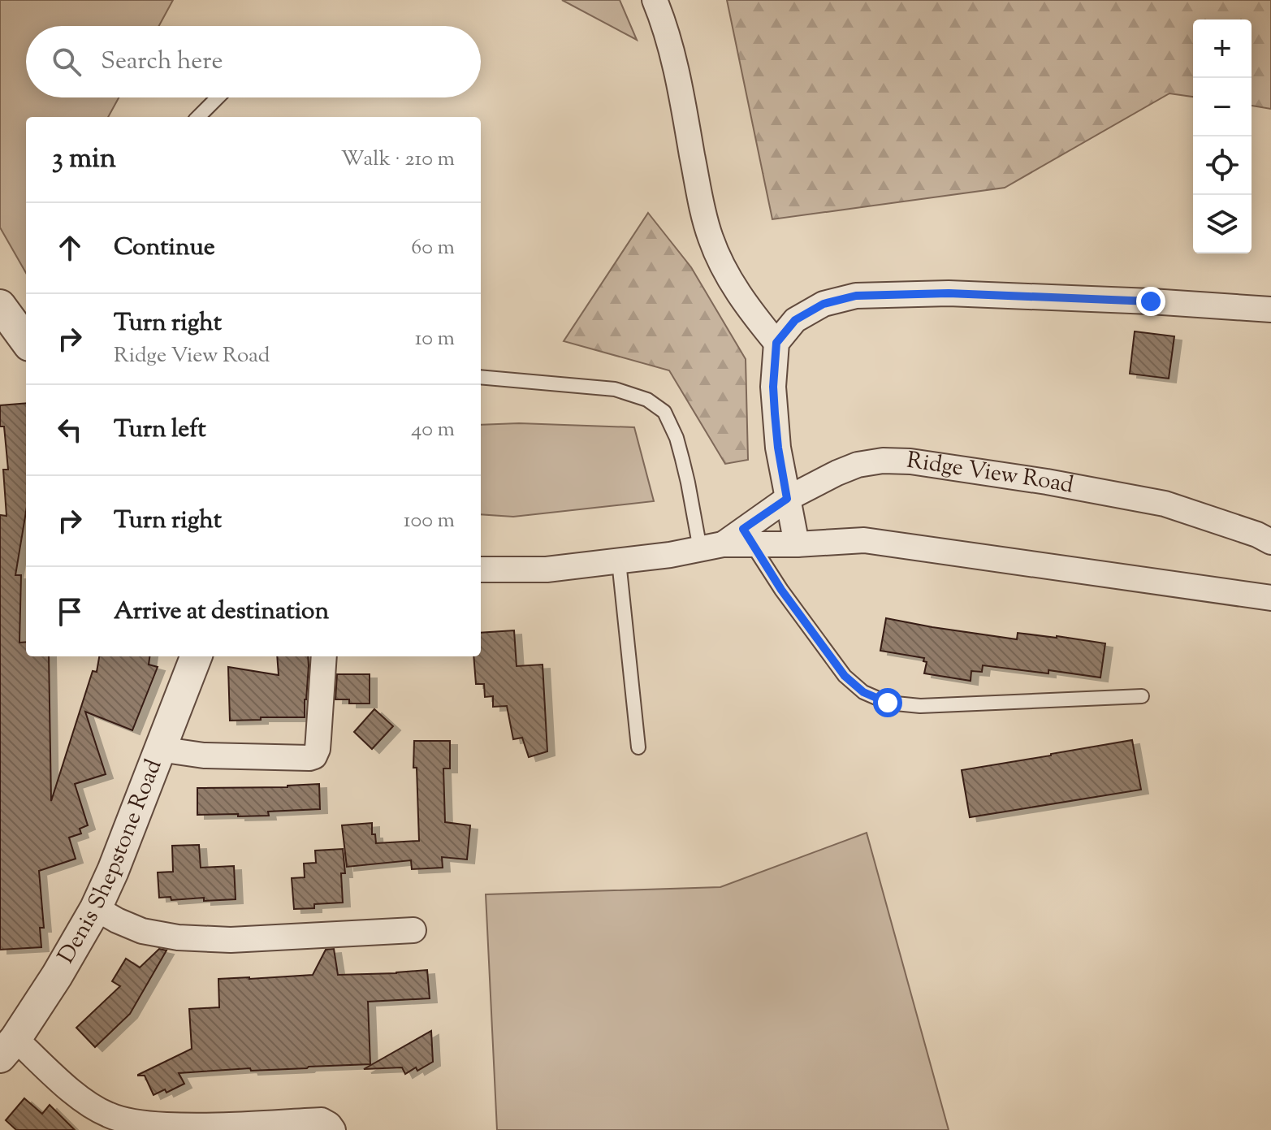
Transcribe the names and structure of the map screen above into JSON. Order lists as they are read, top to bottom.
{
  "streets": {
    "street": ["Ridge View Road", "Denis Shepstone Road"]
  },
  "page": {
    "map_buttons": ["+", "−"],
    "search": "Search here",
    "heading": ["3 min", "Walk · 210 m"],
    "list": [
      ["Continue", "60 m"],
      ["Turn right", "Ridge View Road", "10 m"],
      ["Turn left", "40 m"],
      ["Turn right", "100 m"],
      "Arrive at destination"
    ]
  }
}
